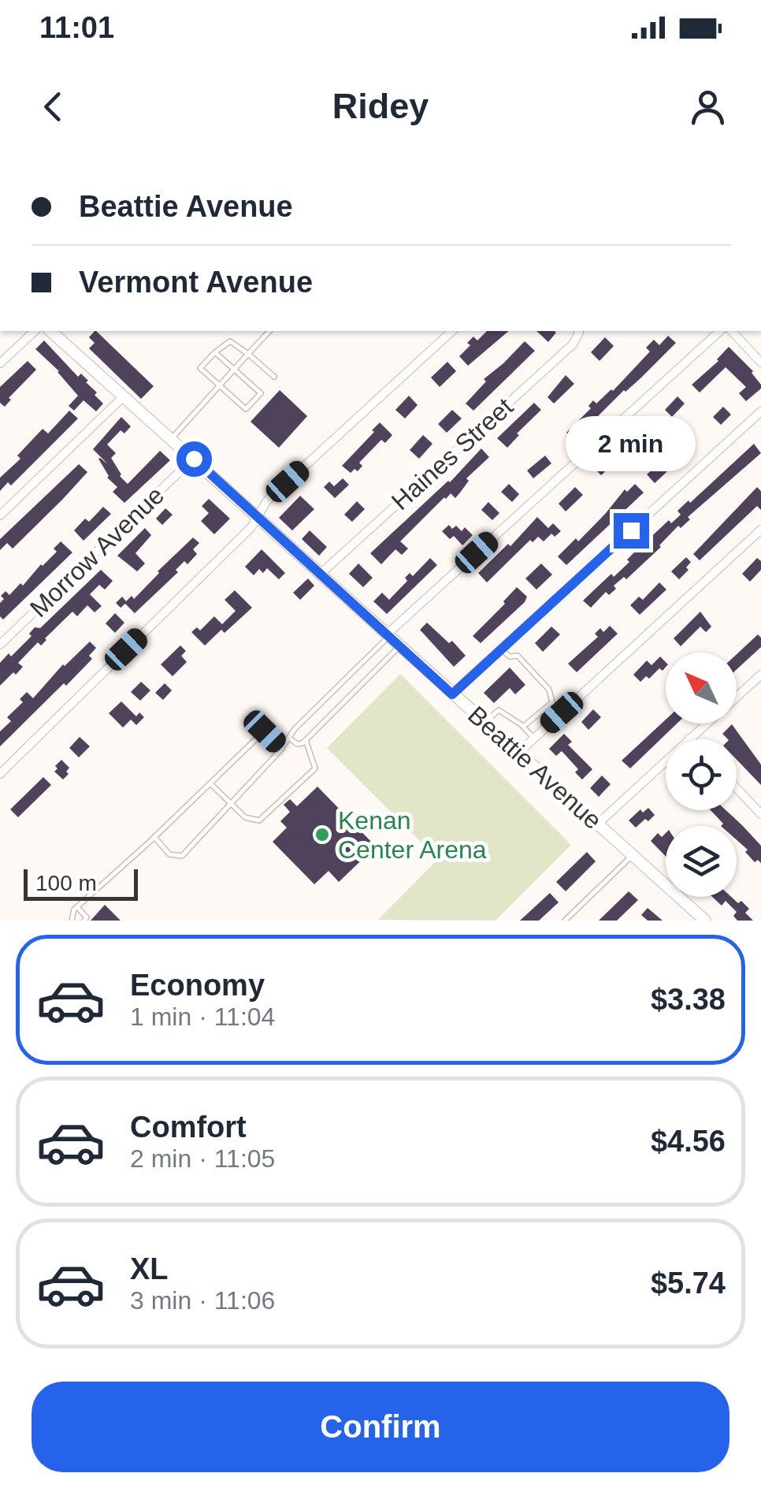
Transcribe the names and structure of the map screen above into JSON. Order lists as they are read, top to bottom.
{
  "streets": {
    "street": ["Haines Street", "Morrow Avenue", "Beattie Avenue"]
  },
  "crossings": [
    ["Haines Street", "Beattie Avenue"],
    ["Morrow Avenue", "Beattie Avenue"]
  ],
  "places": ["Kenan Center Arena"],
  "scale_bar": "100 m",
  "north": "top left",
  "page": {
    "status": "11:01",
    "header": "Ridey",
    "banner": ["Beattie Avenue", "Vermont Avenue"],
    "bubble": "2 min",
    "scale": "100 m",
    "list": [
      {
        "name": "Economy",
        "note": "1 min · 11:04",
        "value": "$3.38"
      },
      {
        "name": "Comfort",
        "note": "2 min · 11:05",
        "value": "$4.56"
      },
      {
        "name": "XL",
        "note": "3 min · 11:06",
        "value": "$5.74"
      }
    ],
    "buttons": "Confirm"
  }
}
